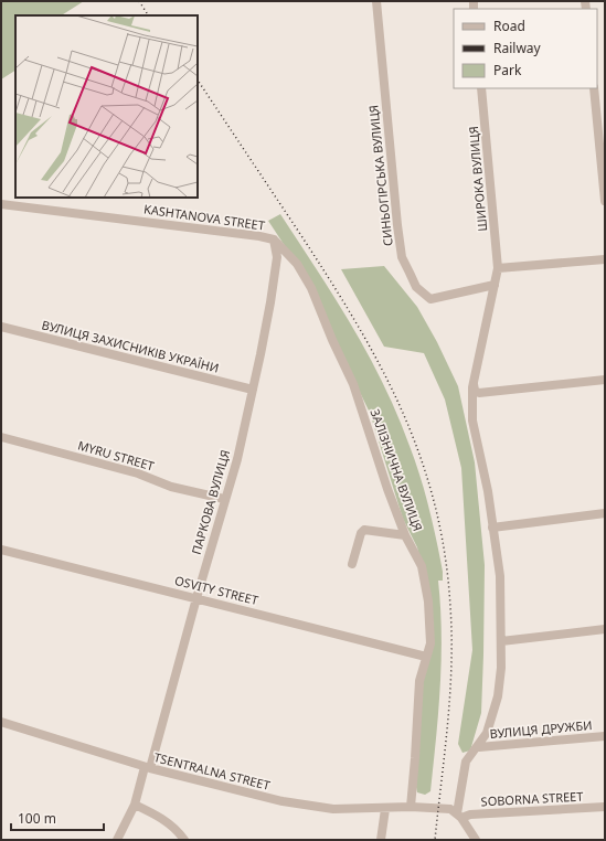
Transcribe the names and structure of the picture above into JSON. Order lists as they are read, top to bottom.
{
  "streets": {
    "street": [
      "СИНЬОГІРСЬКА ВУЛИЦЯ",
      "ШИРОКА ВУЛИЦЯ",
      "KASHTANOVA STREET",
      "ВУЛИЦЯ ЗАХИСНИКІВ УКРАЇНИ",
      "MYRU STREET",
      "ЗАЛІЗНИЧНА ВУЛИЦЯ",
      "ПАРКОВА ВУЛИЦЯ",
      "OSVITY STREET",
      "ВУЛИЦЯ ДРУЖБИ",
      "TSENTRALNA STREET",
      "SOBORNA STREET"
    ]
  },
  "crossings": [
    ["СИНЬОГІРСЬКА ВУЛИЦЯ", "ШИРОКА ВУЛИЦЯ"],
    ["ШИРОКА ВУЛИЦЯ", "ВУЛИЦЯ ДРУЖБИ"],
    ["ШИРОКА ВУЛИЦЯ", "TSENTRALNA STREET"],
    ["ШИРОКА ВУЛИЦЯ", "SOBORNA STREET"],
    ["KASHTANOVA STREET", "ЗАЛІЗНИЧНА ВУЛИЦЯ"],
    ["KASHTANOVA STREET", "ПАРКОВА ВУЛИЦЯ"],
    ["ВУЛИЦЯ ЗАХИСНИКІВ УКРАЇНИ", "ПАРКОВА ВУЛИЦЯ"],
    ["MYRU STREET", "ПАРКОВА ВУЛИЦЯ"],
    ["ЗАЛІЗНИЧНА ВУЛИЦЯ", "ПАРКОВА ВУЛИЦЯ"],
    ["ЗАЛІЗНИЧНА ВУЛИЦЯ", "OSVITY STREET"],
    ["ЗАЛІЗНИЧНА ВУЛИЦЯ", "TSENTRALNA STREET"],
    ["ПАРКОВА ВУЛИЦЯ", "OSVITY STREET"],
    ["ПАРКОВА ВУЛИЦЯ", "TSENTRALNA STREET"],
    ["TSENTRALNA STREET", "SOBORNA STREET"]
  ],
  "legend": ["Road", "Railway", "Park"],
  "scale_bar": "100 m"
}
